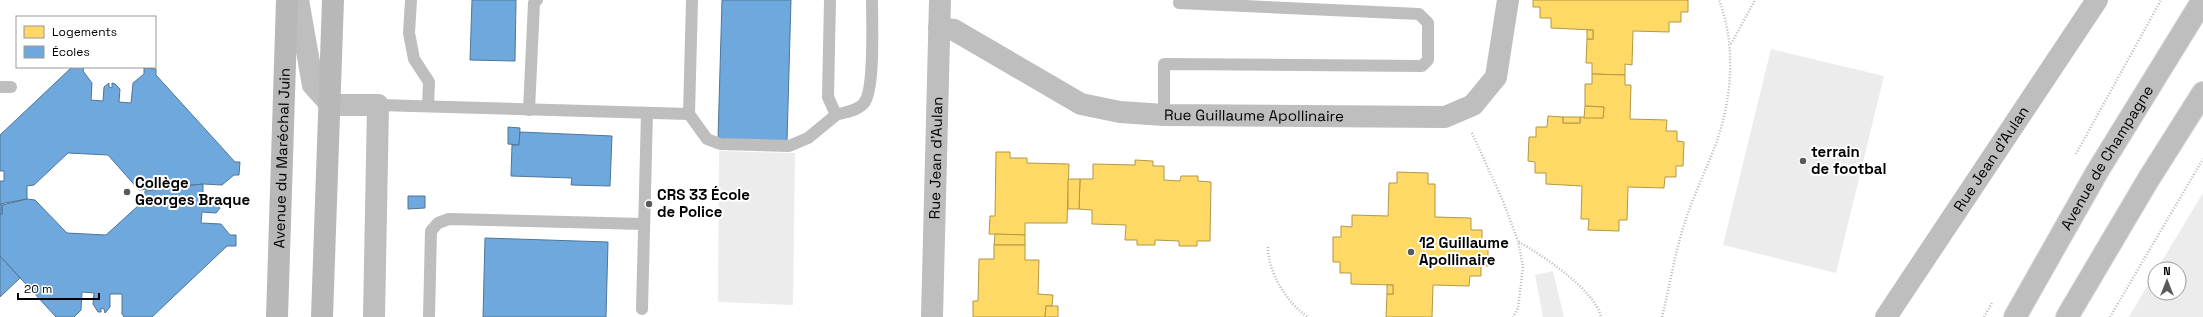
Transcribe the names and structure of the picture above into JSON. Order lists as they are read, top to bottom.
{
  "streets": {
    "main road": ["Avenue du Maréchal Juin"],
    "street": ["Rue Guillaume Apollinaire", "Avenue de Champagne", "Rue Jean d'Aulan"]
  },
  "crossings": [
    ["Rue Guillaume Apollinaire", "Rue Jean d'Aulan"]
  ],
  "places": [
    "terrain de footbal",
    "Collège Georges Braque",
    "CRS 33 École de Police",
    "12 Guillaume Apollinaire"
  ],
  "legend": ["Logements", "Écoles"],
  "scale_bar": "20 m",
  "north": "top"
}
